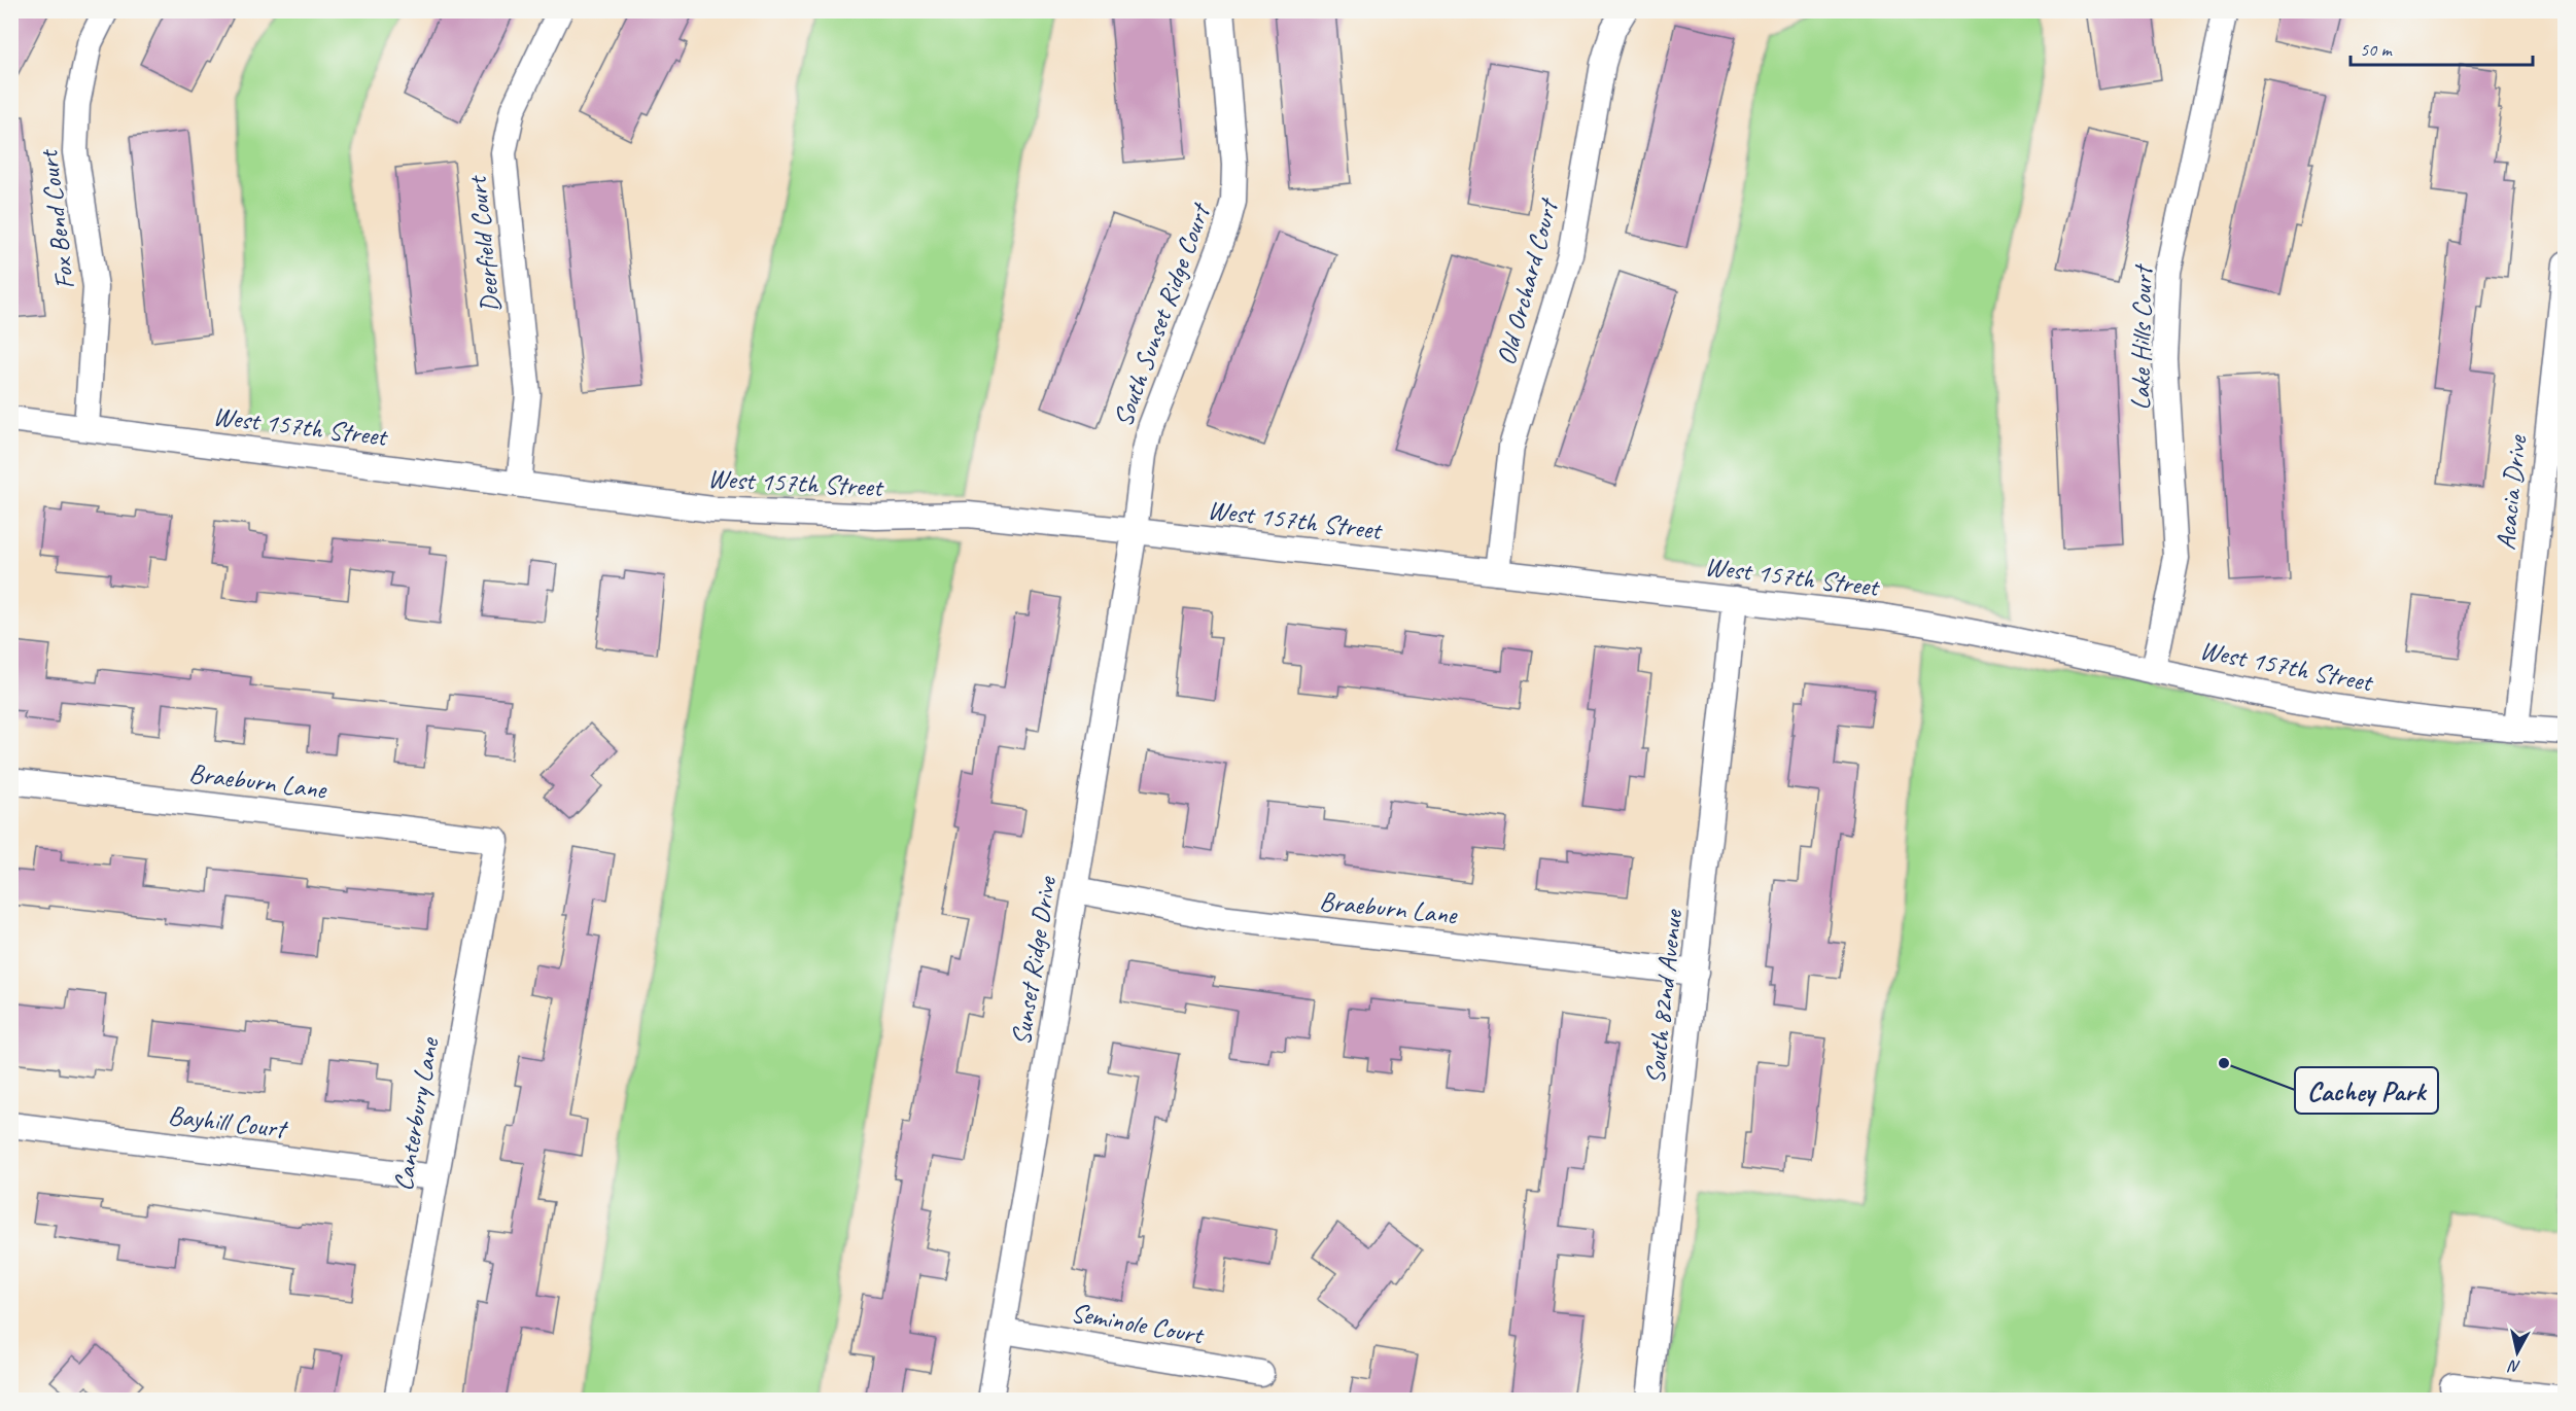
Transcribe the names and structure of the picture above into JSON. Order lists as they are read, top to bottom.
{
  "streets": {
    "street": [
      "Fox Bend Court",
      "Deerfield Court",
      "Old Orchard Court",
      "South Sunset Ridge Court",
      "Lake Hills Court",
      "West 157th Street",
      "Acacia Drive",
      "Braeburn Lane",
      "Sunset Ridge Drive",
      "South 82nd Avenue",
      "Canterbury Lane",
      "Bayhill Court",
      "Seminole Court"
    ]
  },
  "crossings": [
    ["Fox Bend Court", "West 157th Street"],
    ["Deerfield Court", "West 157th Street"],
    ["Old Orchard Court", "West 157th Street"],
    ["South Sunset Ridge Court", "West 157th Street"],
    ["South Sunset Ridge Court", "Sunset Ridge Drive"],
    ["Lake Hills Court", "West 157th Street"],
    ["West 157th Street", "Acacia Drive"],
    ["West 157th Street", "Sunset Ridge Drive"],
    ["West 157th Street", "South 82nd Avenue"],
    ["Braeburn Lane", "Sunset Ridge Drive"],
    ["Braeburn Lane", "South 82nd Avenue"],
    ["Braeburn Lane", "Canterbury Lane"],
    ["Sunset Ridge Drive", "Seminole Court"],
    ["Canterbury Lane", "Bayhill Court"]
  ],
  "places": ["Cachey Park"],
  "scale_bar": "50 m",
  "north": "bottom"
}
